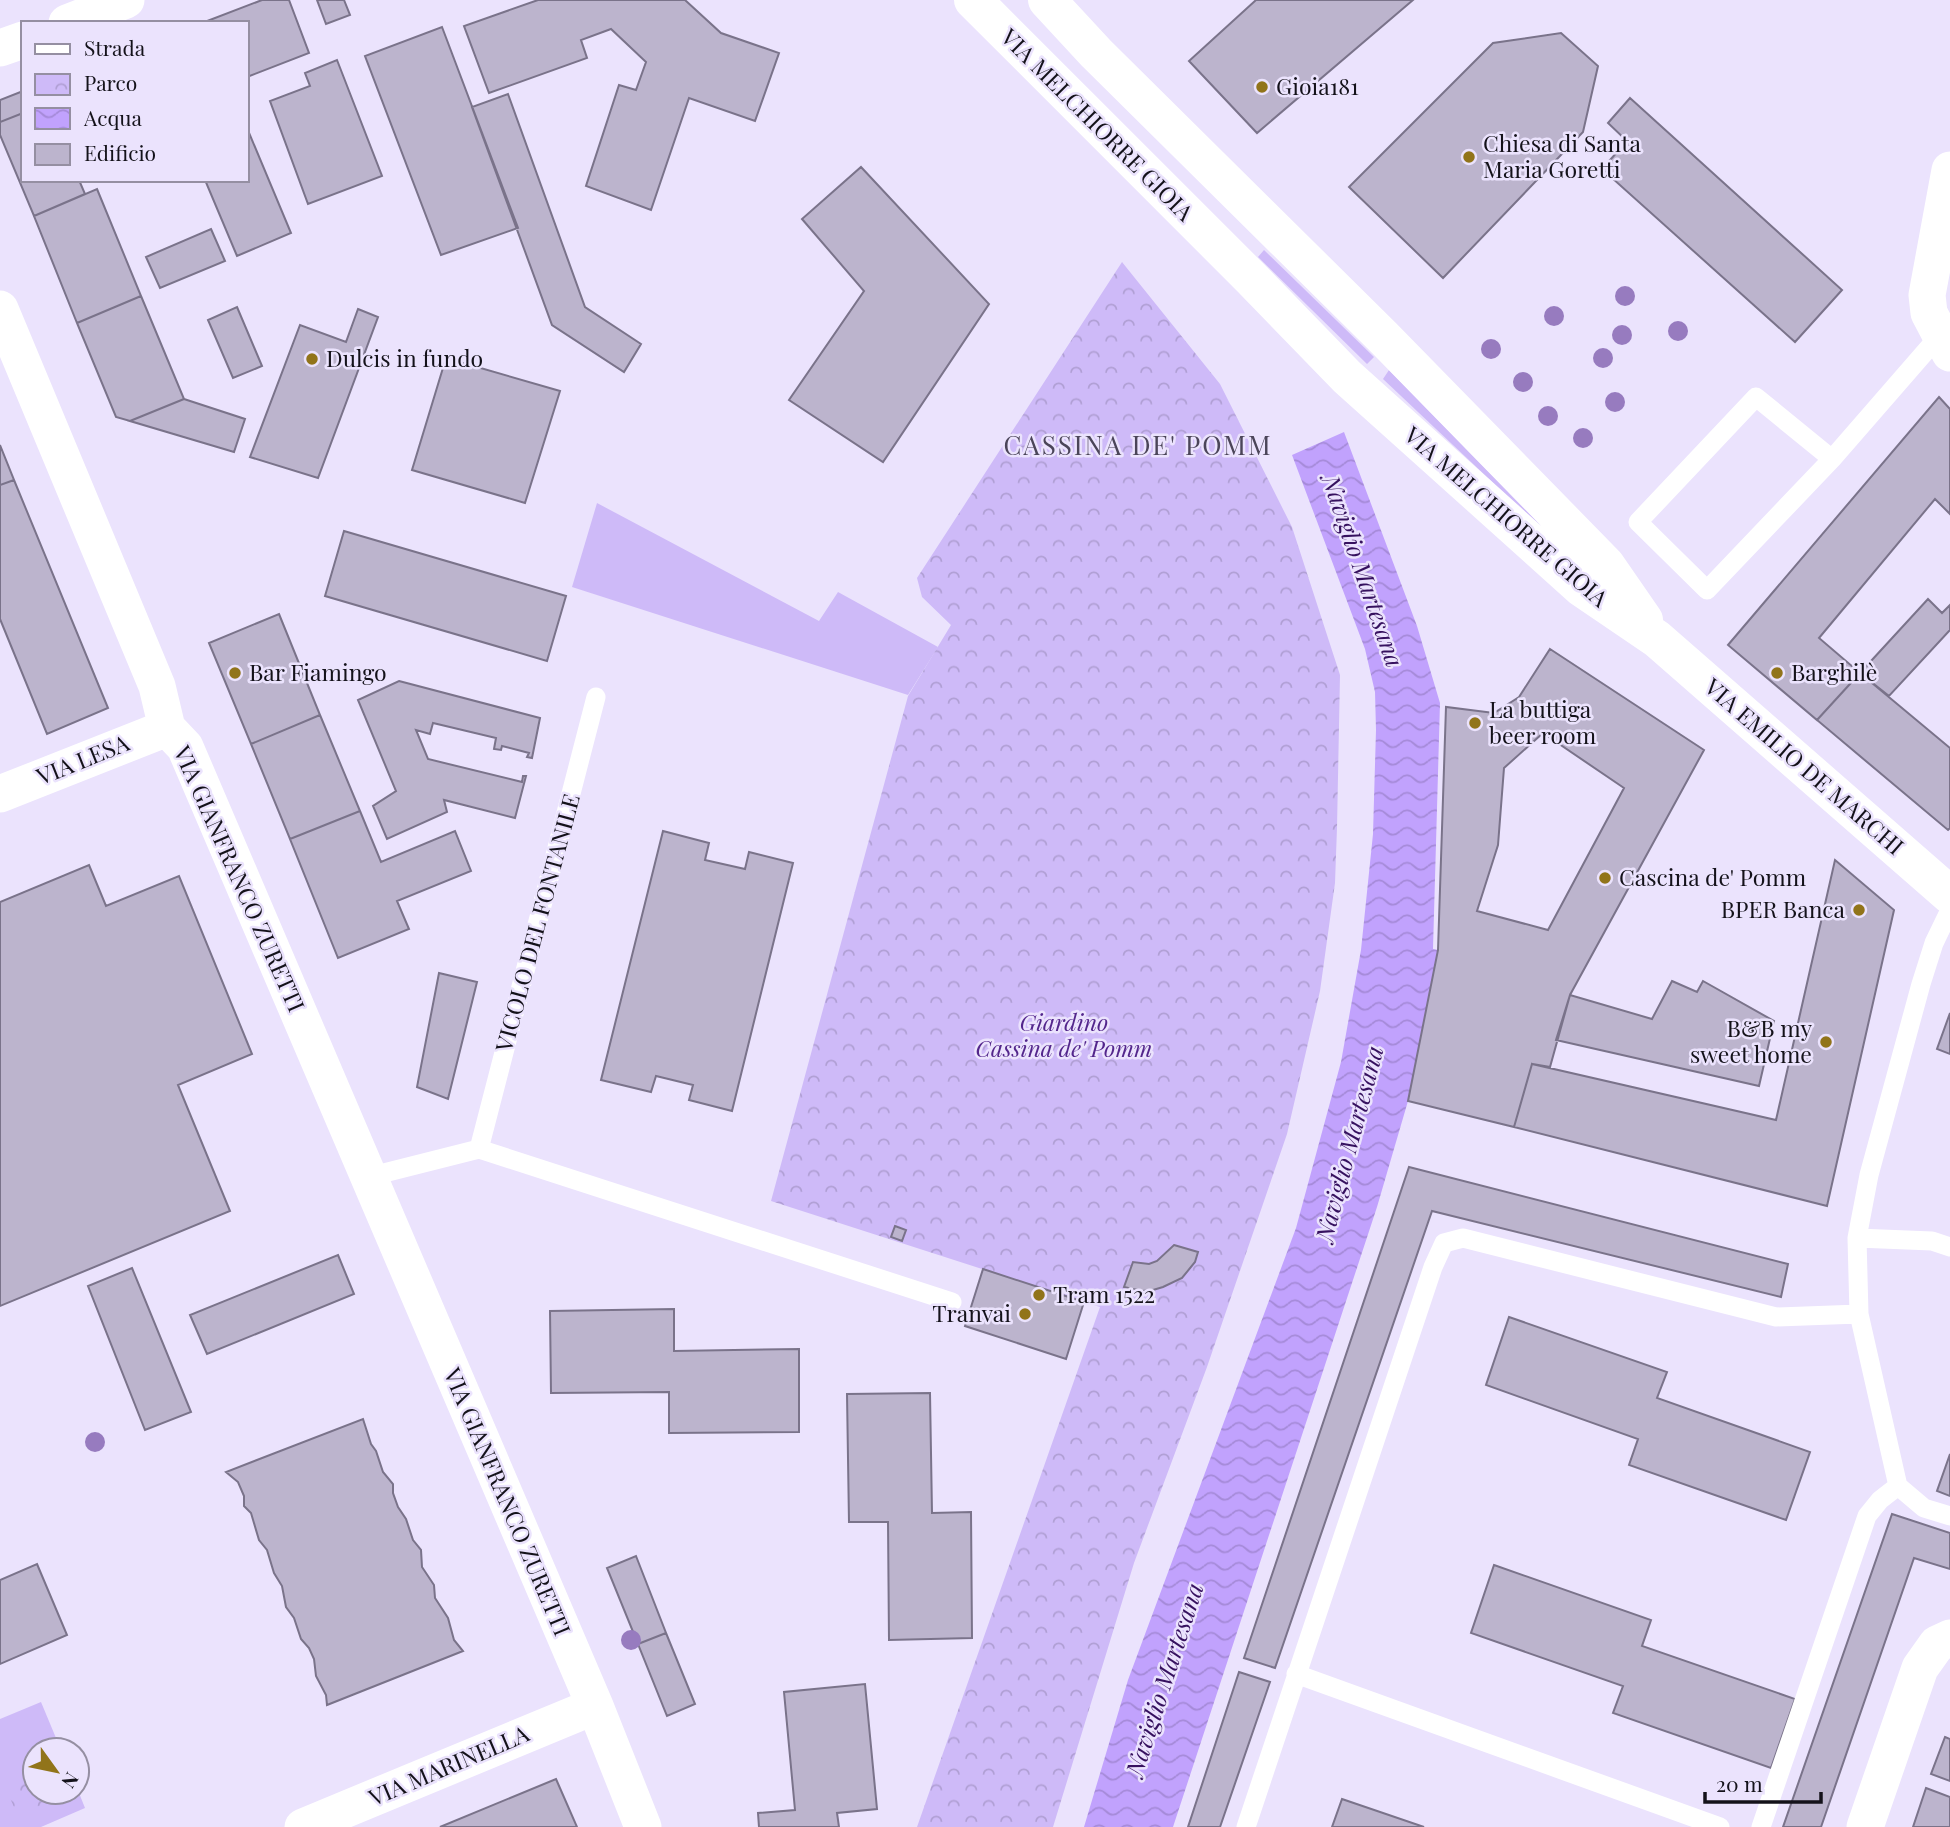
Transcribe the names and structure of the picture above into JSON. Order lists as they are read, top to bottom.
{
  "streets": {
    "street": [
      "VIA MELCHIORRE GIOIA",
      "VIA LESA",
      "VIA EMILIO DE MARCHI",
      "VIA GIANFRANCO ZURETTI",
      "VIA MARINELLA"
    ],
    "lane": ["VICOLO DEL FONTANILE"]
  },
  "crossings": [
    ["VIA MELCHIORRE GIOIA", "VIA EMILIO DE MARCHI"],
    ["VIA LESA", "VIA GIANFRANCO ZURETTI"],
    ["VIA GIANFRANCO ZURETTI", "VIA MARINELLA"]
  ],
  "districts": ["CASSINA DE' POMM"],
  "water": ["Naviglio Martesana"],
  "parks": ["Giardino Cassina de' Pomm"],
  "places": [
    "Gioia181",
    "Chiesa di Santa Maria Goretti",
    "Dulcis in fundo",
    "Bar Fiamingo",
    "Barghilè",
    "La buttiga beer room",
    "Cascina de' Pomm",
    "BPER Banca",
    "B&B my sweet home",
    "Tram 1522",
    "Tranvai"
  ],
  "legend": [
    "Strada",
    "Parco",
    "Acqua",
    "Edificio"
  ],
  "scale_bar": "20 m",
  "north": "bottom right"
}
